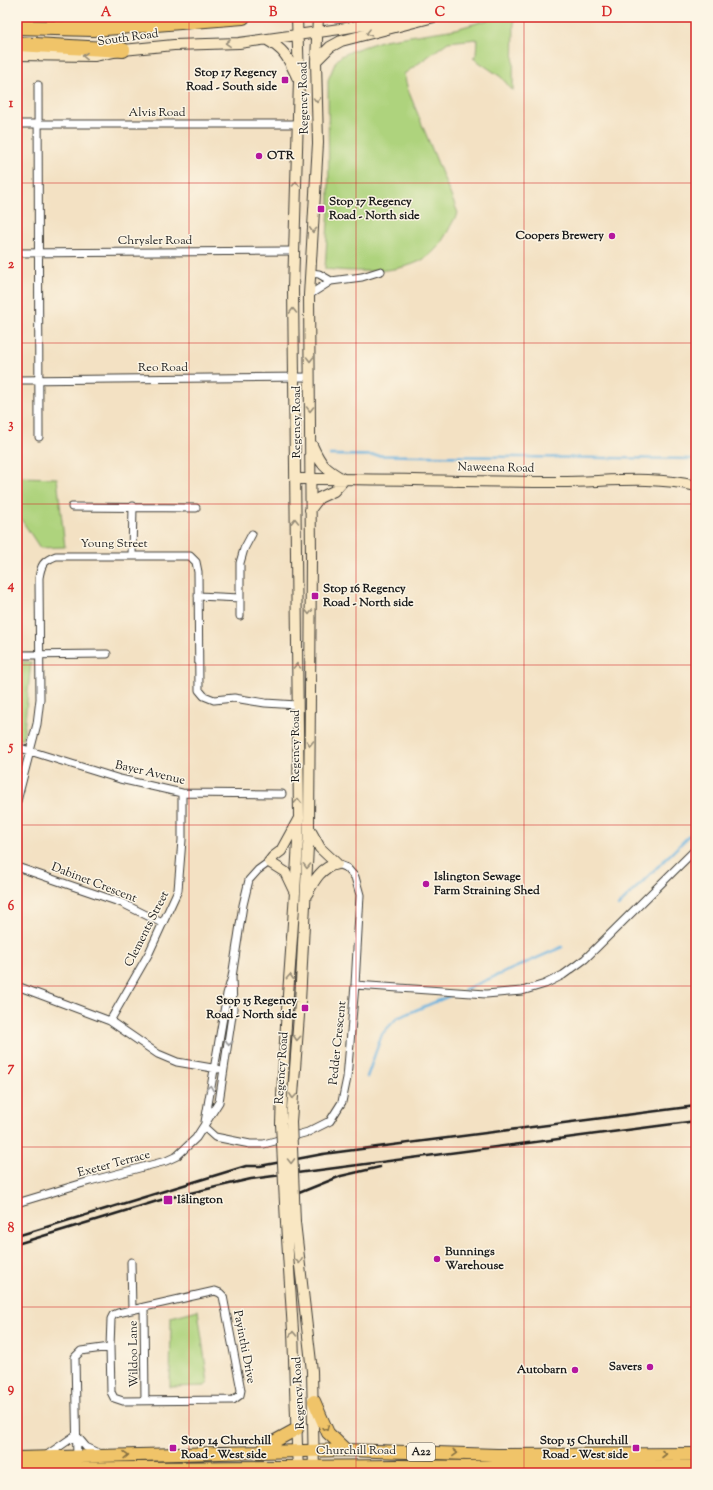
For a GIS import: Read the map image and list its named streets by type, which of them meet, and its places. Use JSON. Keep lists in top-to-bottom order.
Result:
{
  "streets": {
    "main road": [
      "South Road",
      "Regency Road",
      "Naweena Road",
      "Churchill Road",
      "A22"
    ],
    "street": [
      "Alvis Road",
      "Chrysler Road",
      "Reo Road",
      "Young Street",
      "Bayer Avenue",
      "Dabinet Crescent",
      "Clements Street",
      "Pedder Crescent",
      "Exeter Terrace",
      "Payinthi Drive",
      "Wildoo Lane"
    ]
  },
  "crossings": [
    ["South Road", "Regency Road"],
    ["Regency Road", "Alvis Road"],
    ["Regency Road", "Chrysler Road"],
    ["Regency Road", "Reo Road"],
    ["Regency Road", "Naweena Road"],
    ["Regency Road", "Young Street"],
    ["Regency Road", "Churchill Road"],
    ["Young Street", "Bayer Avenue"],
    ["Bayer Avenue", "Clements Street"],
    ["Dabinet Crescent", "Clements Street"],
    ["Pedder Crescent", "Exeter Terrace"],
    ["Payinthi Drive", "Wildoo Lane"]
  ],
  "one_way": ["South Road"],
  "places": {
    "transit": [
      "Stop 17 Regency Road - South side",
      "Stop 17 Regency Road - North side",
      "Stop 16 Regency Road - North side",
      "Stop 15 Regency Road - North side",
      "Islington",
      "Stop 14 Churchill Road - West side",
      "Stop 15 Churchill Road - West side"
    ],
    "other": [
      "OTR",
      "Coopers Brewery",
      "Islington Sewage Farm Straining Shed",
      "Bunnings Warehouse",
      "Savers",
      "Autobarn"
    ]
  },
  "grid": {
    "columns": [
      "A",
      "B",
      "C",
      "D"
    ],
    "rows": [
      "1",
      "2",
      "3",
      "4",
      "5",
      "6",
      "7",
      "8",
      "9"
    ]
  }
}
